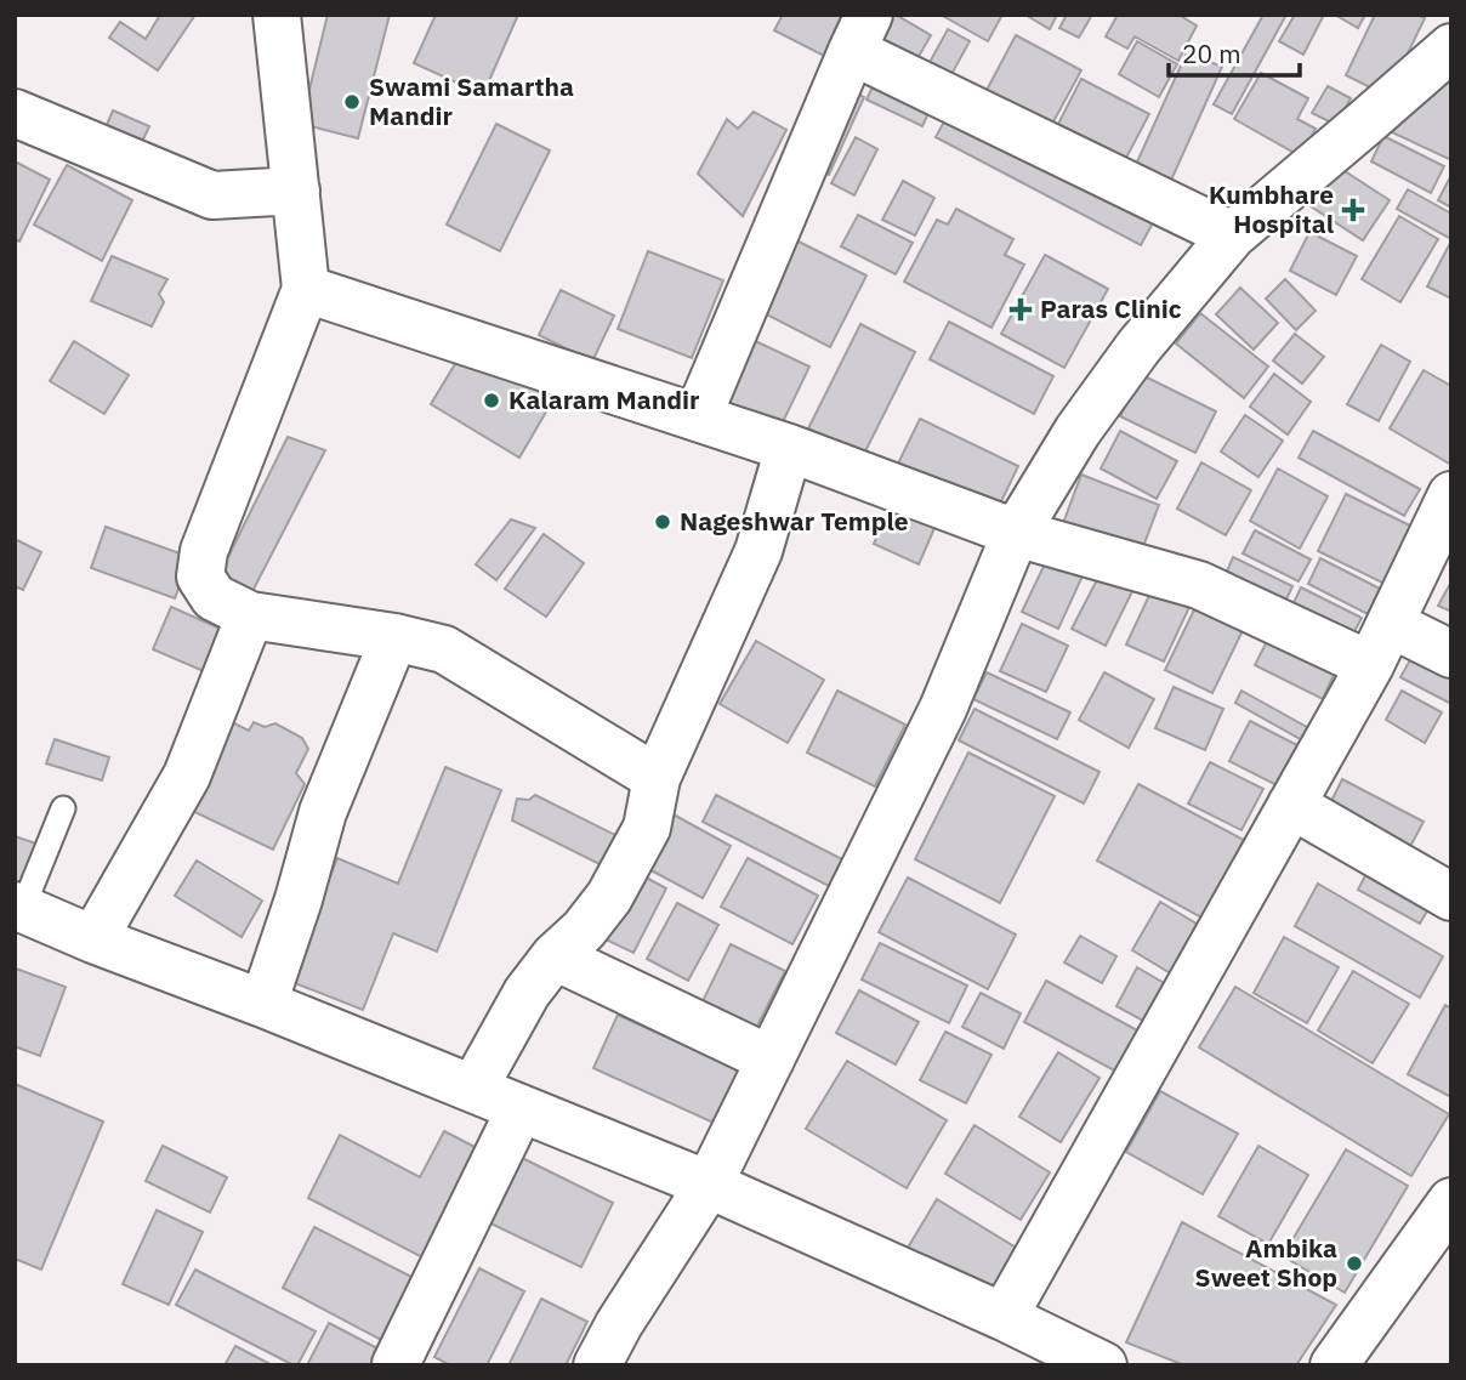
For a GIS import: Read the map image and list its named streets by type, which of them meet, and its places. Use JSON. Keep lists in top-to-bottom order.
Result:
{
  "places": {
    "other": [
      "Swami Samartha Mandir",
      "Kalaram Mandir",
      "Nageshwar Temple",
      "Ambika Sweet Shop"
    ],
    "health": ["Kumbhare Hospital", "Paras Clinic"]
  },
  "scale_bar": "20 m"
}
